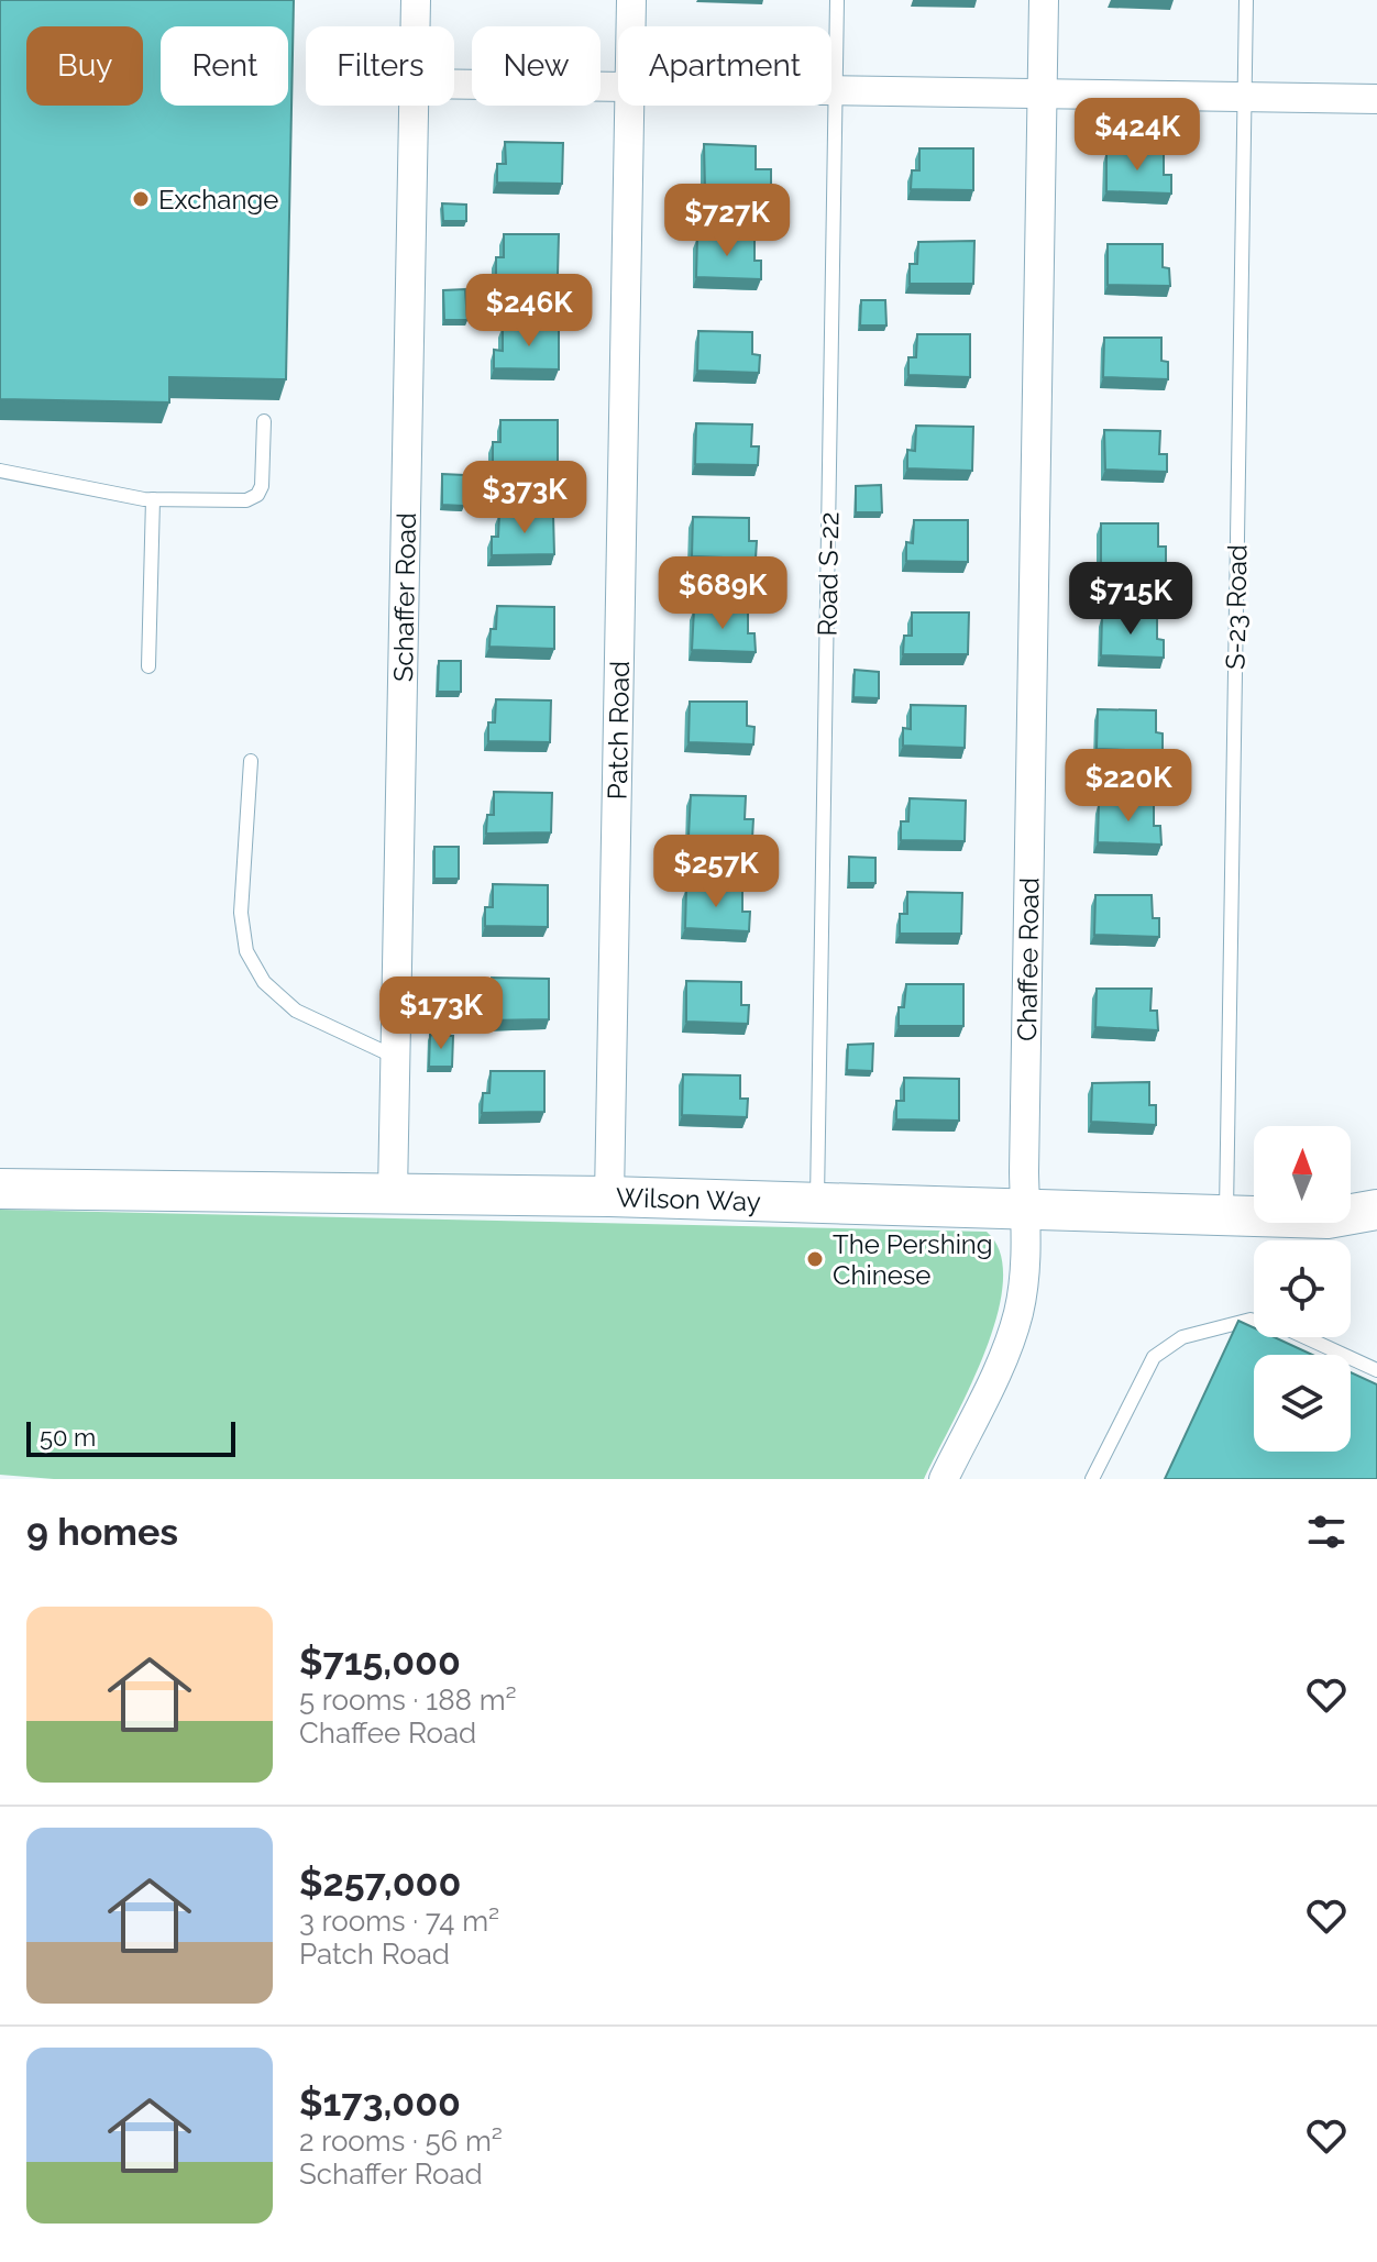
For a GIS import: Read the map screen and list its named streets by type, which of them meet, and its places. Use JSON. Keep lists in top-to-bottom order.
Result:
{
  "streets": {
    "street": [
      "Schaffer Road",
      "Patch Road",
      "Chaffee Road",
      "Wilson Way"
    ],
    "lane": ["Road S-22", "S-23 Road"]
  },
  "crossings": [
    ["Road S-22", "Wilson Way"],
    ["Schaffer Road", "Wilson Way"],
    ["S-23 Road", "Wilson Way"],
    ["Patch Road", "Wilson Way"],
    ["Chaffee Road", "Wilson Way"]
  ],
  "places": ["Exchange", "The Pershing Chinese"],
  "scale_bar": "50 m",
  "north": "top",
  "page": {
    "chip": [
      "Buy",
      "Rent",
      "Filters",
      "New",
      "Apartment"
    ],
    "price": [
      "$424K",
      "$727K",
      "$246K",
      "$373K",
      "$689K",
      "$715K",
      "$220K",
      "$257K",
      "$173K"
    ],
    "scale": "50 m",
    "heading": "9 homes",
    "list": [
      {
        "name": "$715,000",
        "note": "5 rooms · 188 m² · Chaffee Road"
      },
      {
        "name": "$257,000",
        "note": "3 rooms · 74 m² · Patch Road"
      },
      {
        "name": "$173,000",
        "note": "2 rooms · 56 m² · Schaffer Road"
      }
    ]
  }
}
